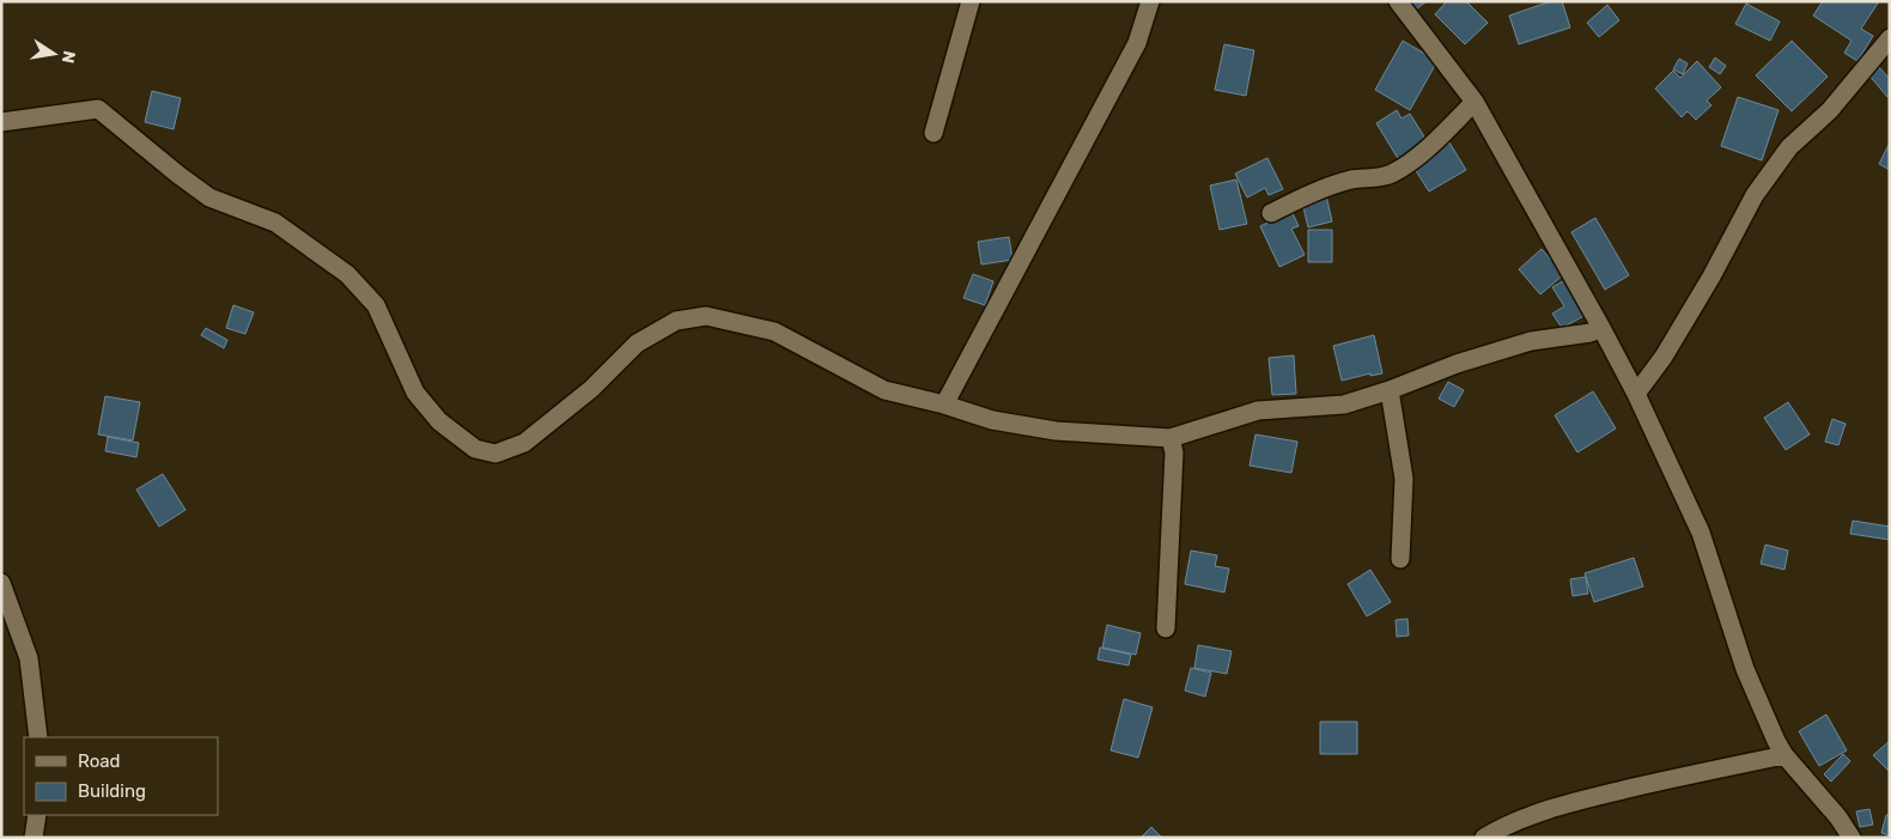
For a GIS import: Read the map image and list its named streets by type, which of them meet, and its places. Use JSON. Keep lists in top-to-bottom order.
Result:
{
  "legend": ["Road", "Building"],
  "north": "right"
}
